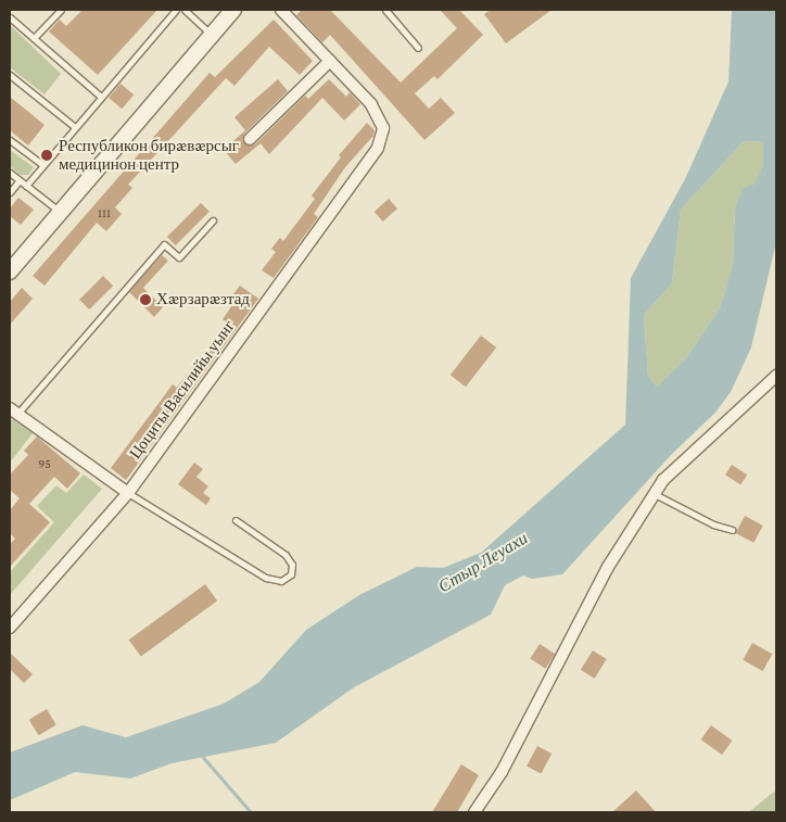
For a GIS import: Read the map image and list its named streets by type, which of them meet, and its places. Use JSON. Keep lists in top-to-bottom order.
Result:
{
  "streets": {
    "street": ["Цоциты Василийы уынг"]
  },
  "water": ["Стыр Леуахи"],
  "places": ["Республикон бирæвæрсыг медицинон центр", "Хæрзарæзтад"],
  "house_numbers": ["111", "95"]
}
